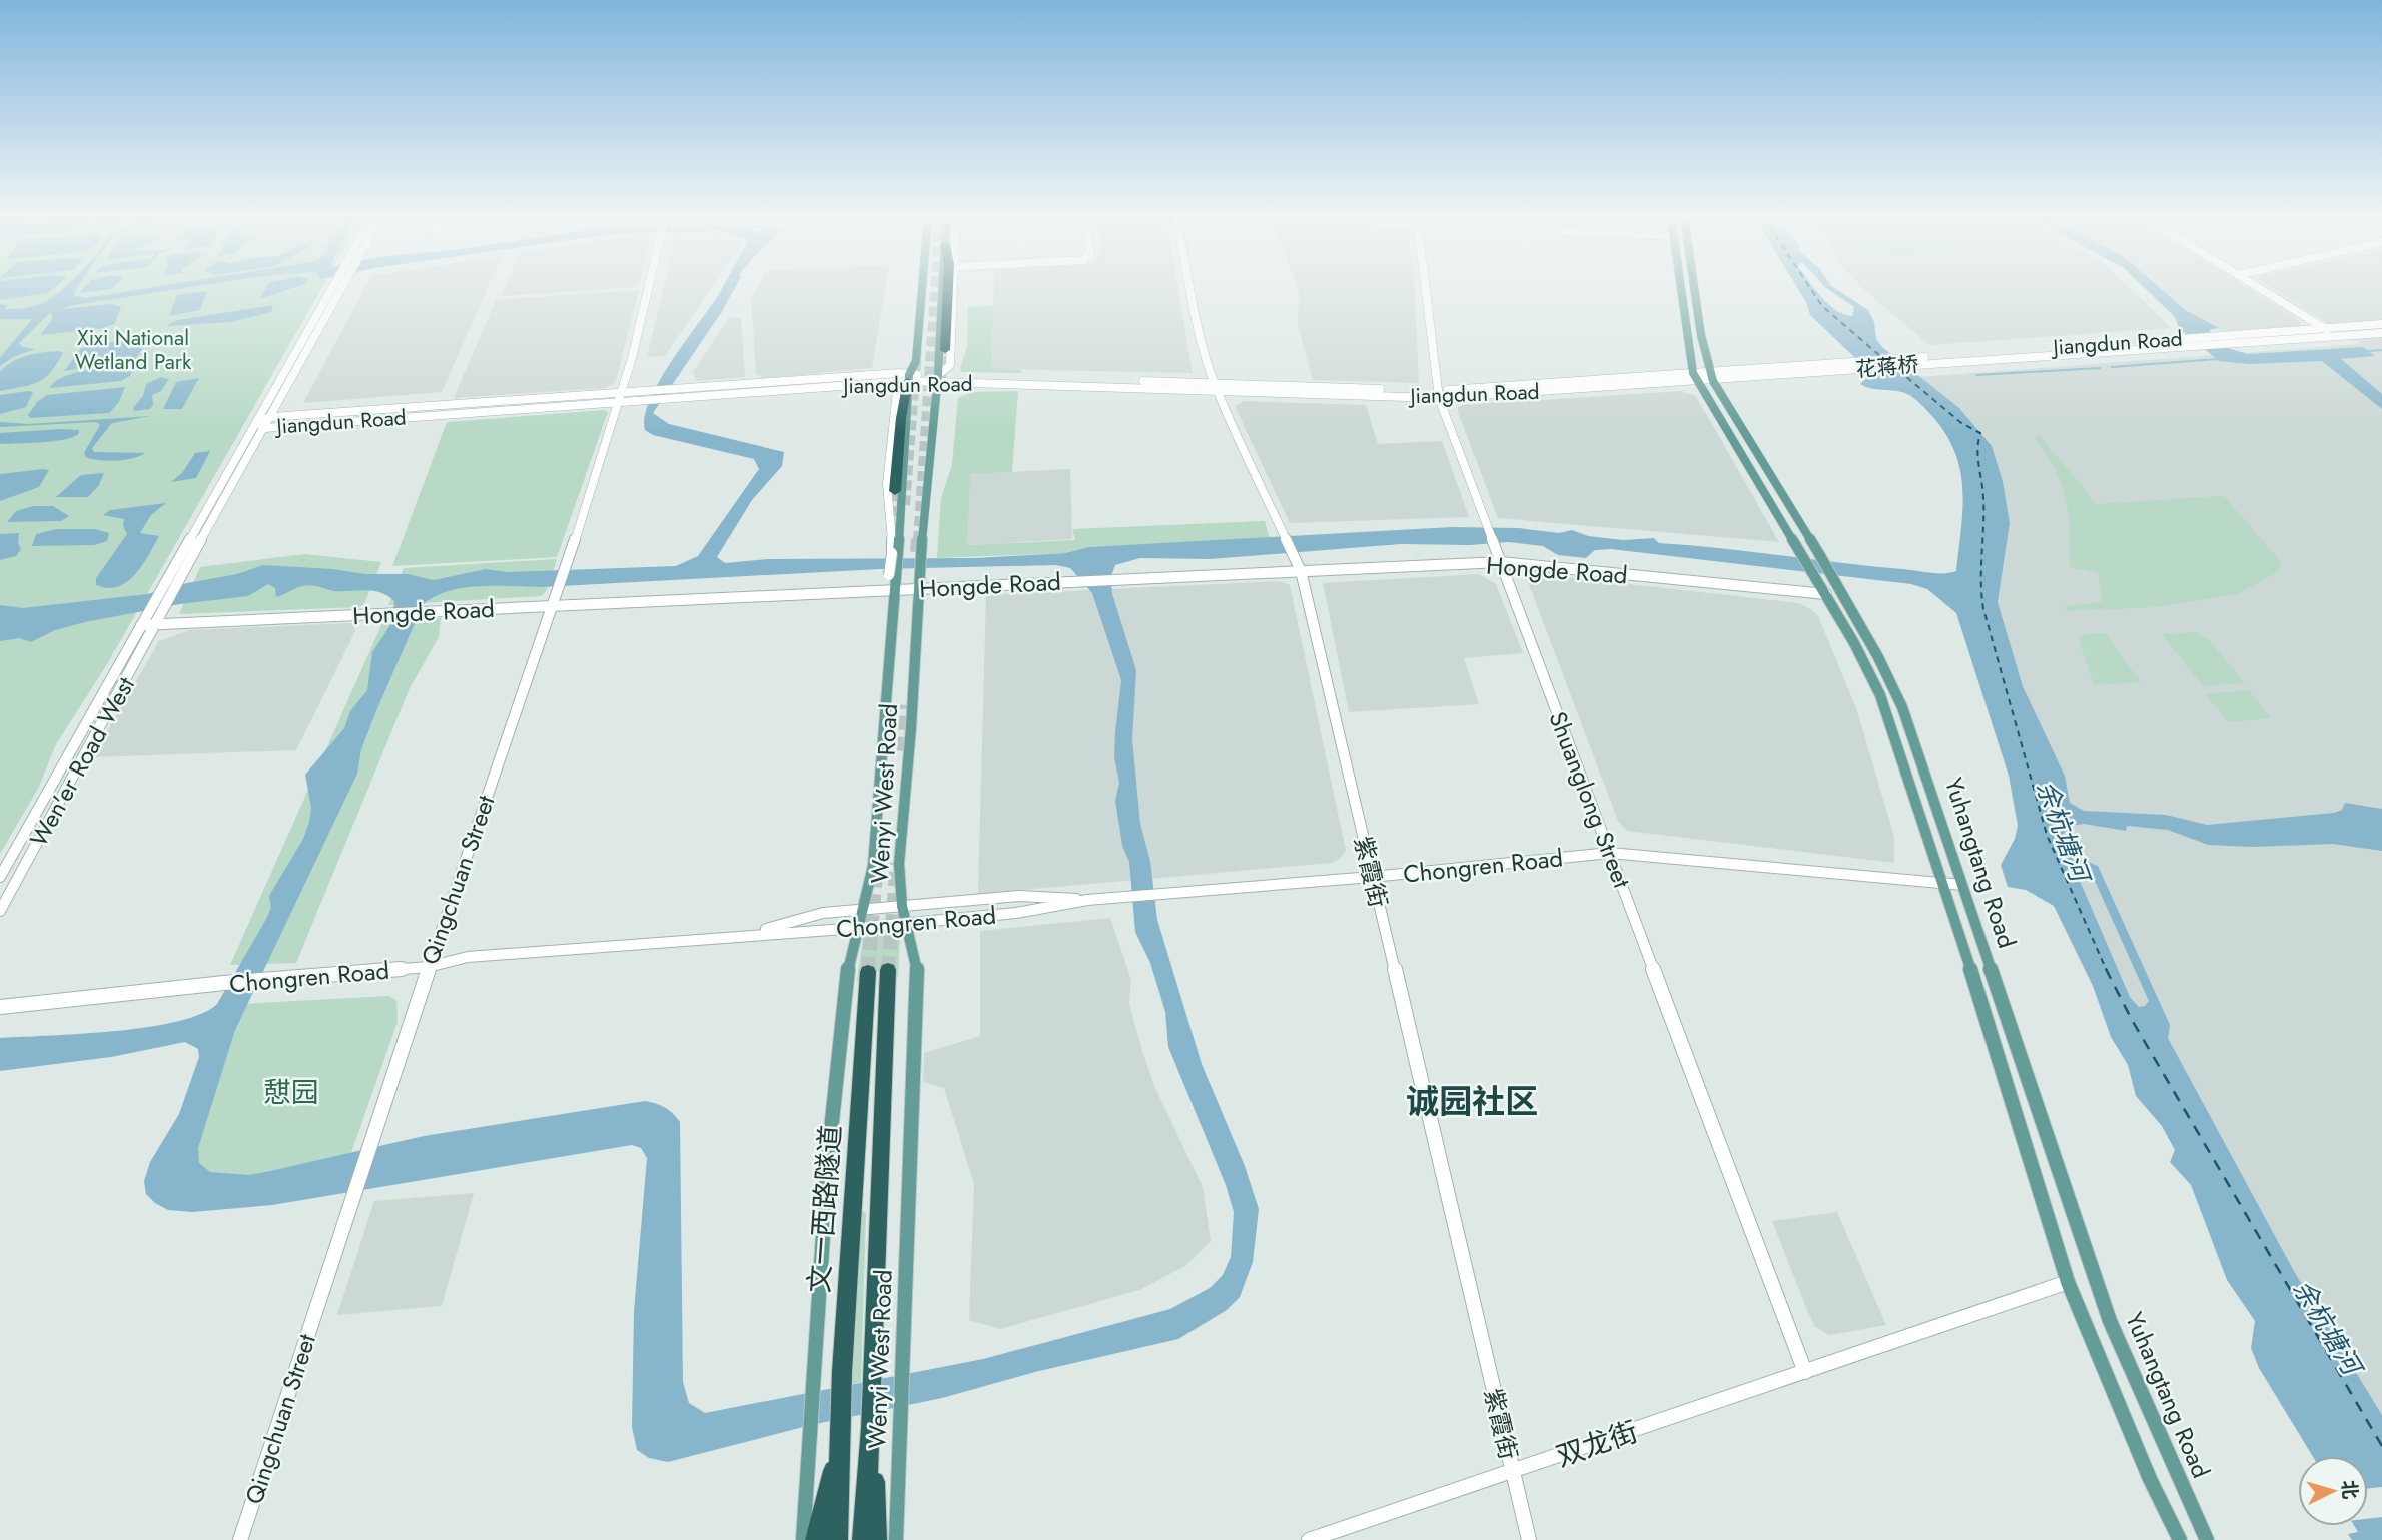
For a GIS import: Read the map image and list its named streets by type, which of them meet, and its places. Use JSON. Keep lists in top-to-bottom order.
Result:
{
  "streets": {
    "highway": ["文一西路隧道"],
    "main road": ["Wenyi West Road", "Yuhangtang Road"],
    "street": [
      "Jiangdun Road",
      "花蒋桥",
      "Hongde Road",
      "Wen'er Road West",
      "Shuanglong Street",
      "Chongren Road",
      "紫霞街",
      "Qingchuan Street",
      "双龙街"
    ]
  },
  "crossings": [
    ["Jiangdun Road", "花蒋桥"],
    ["Jiangdun Road", "Wen'er Road West"],
    ["Jiangdun Road", "Wenyi West Road"],
    ["Jiangdun Road", "Shuanglong Street"],
    ["Jiangdun Road", "Yuhangtang Road"],
    ["Jiangdun Road", "紫霞街"],
    ["Jiangdun Road", "Qingchuan Street"],
    ["Hongde Road", "Wen'er Road West"],
    ["Hongde Road", "Wenyi West Road"],
    ["Hongde Road", "Shuanglong Street"],
    ["Hongde Road", "Yuhangtang Road"],
    ["Hongde Road", "紫霞街"],
    ["Hongde Road", "Qingchuan Street"],
    ["Wenyi West Road", "Chongren Road"],
    ["Shuanglong Street", "Chongren Road"],
    ["Shuanglong Street", "双龙街"],
    ["Yuhangtang Road", "Chongren Road"],
    ["Yuhangtang Road", "双龙街"],
    ["Chongren Road", "紫霞街"],
    ["Chongren Road", "Qingchuan Street"],
    ["紫霞街", "双龙街"]
  ],
  "districts": ["诚园社区"],
  "water": ["余杭塘河"],
  "parks": ["Xixi National Wetland Park", "憇园"],
  "north": "right"
}
